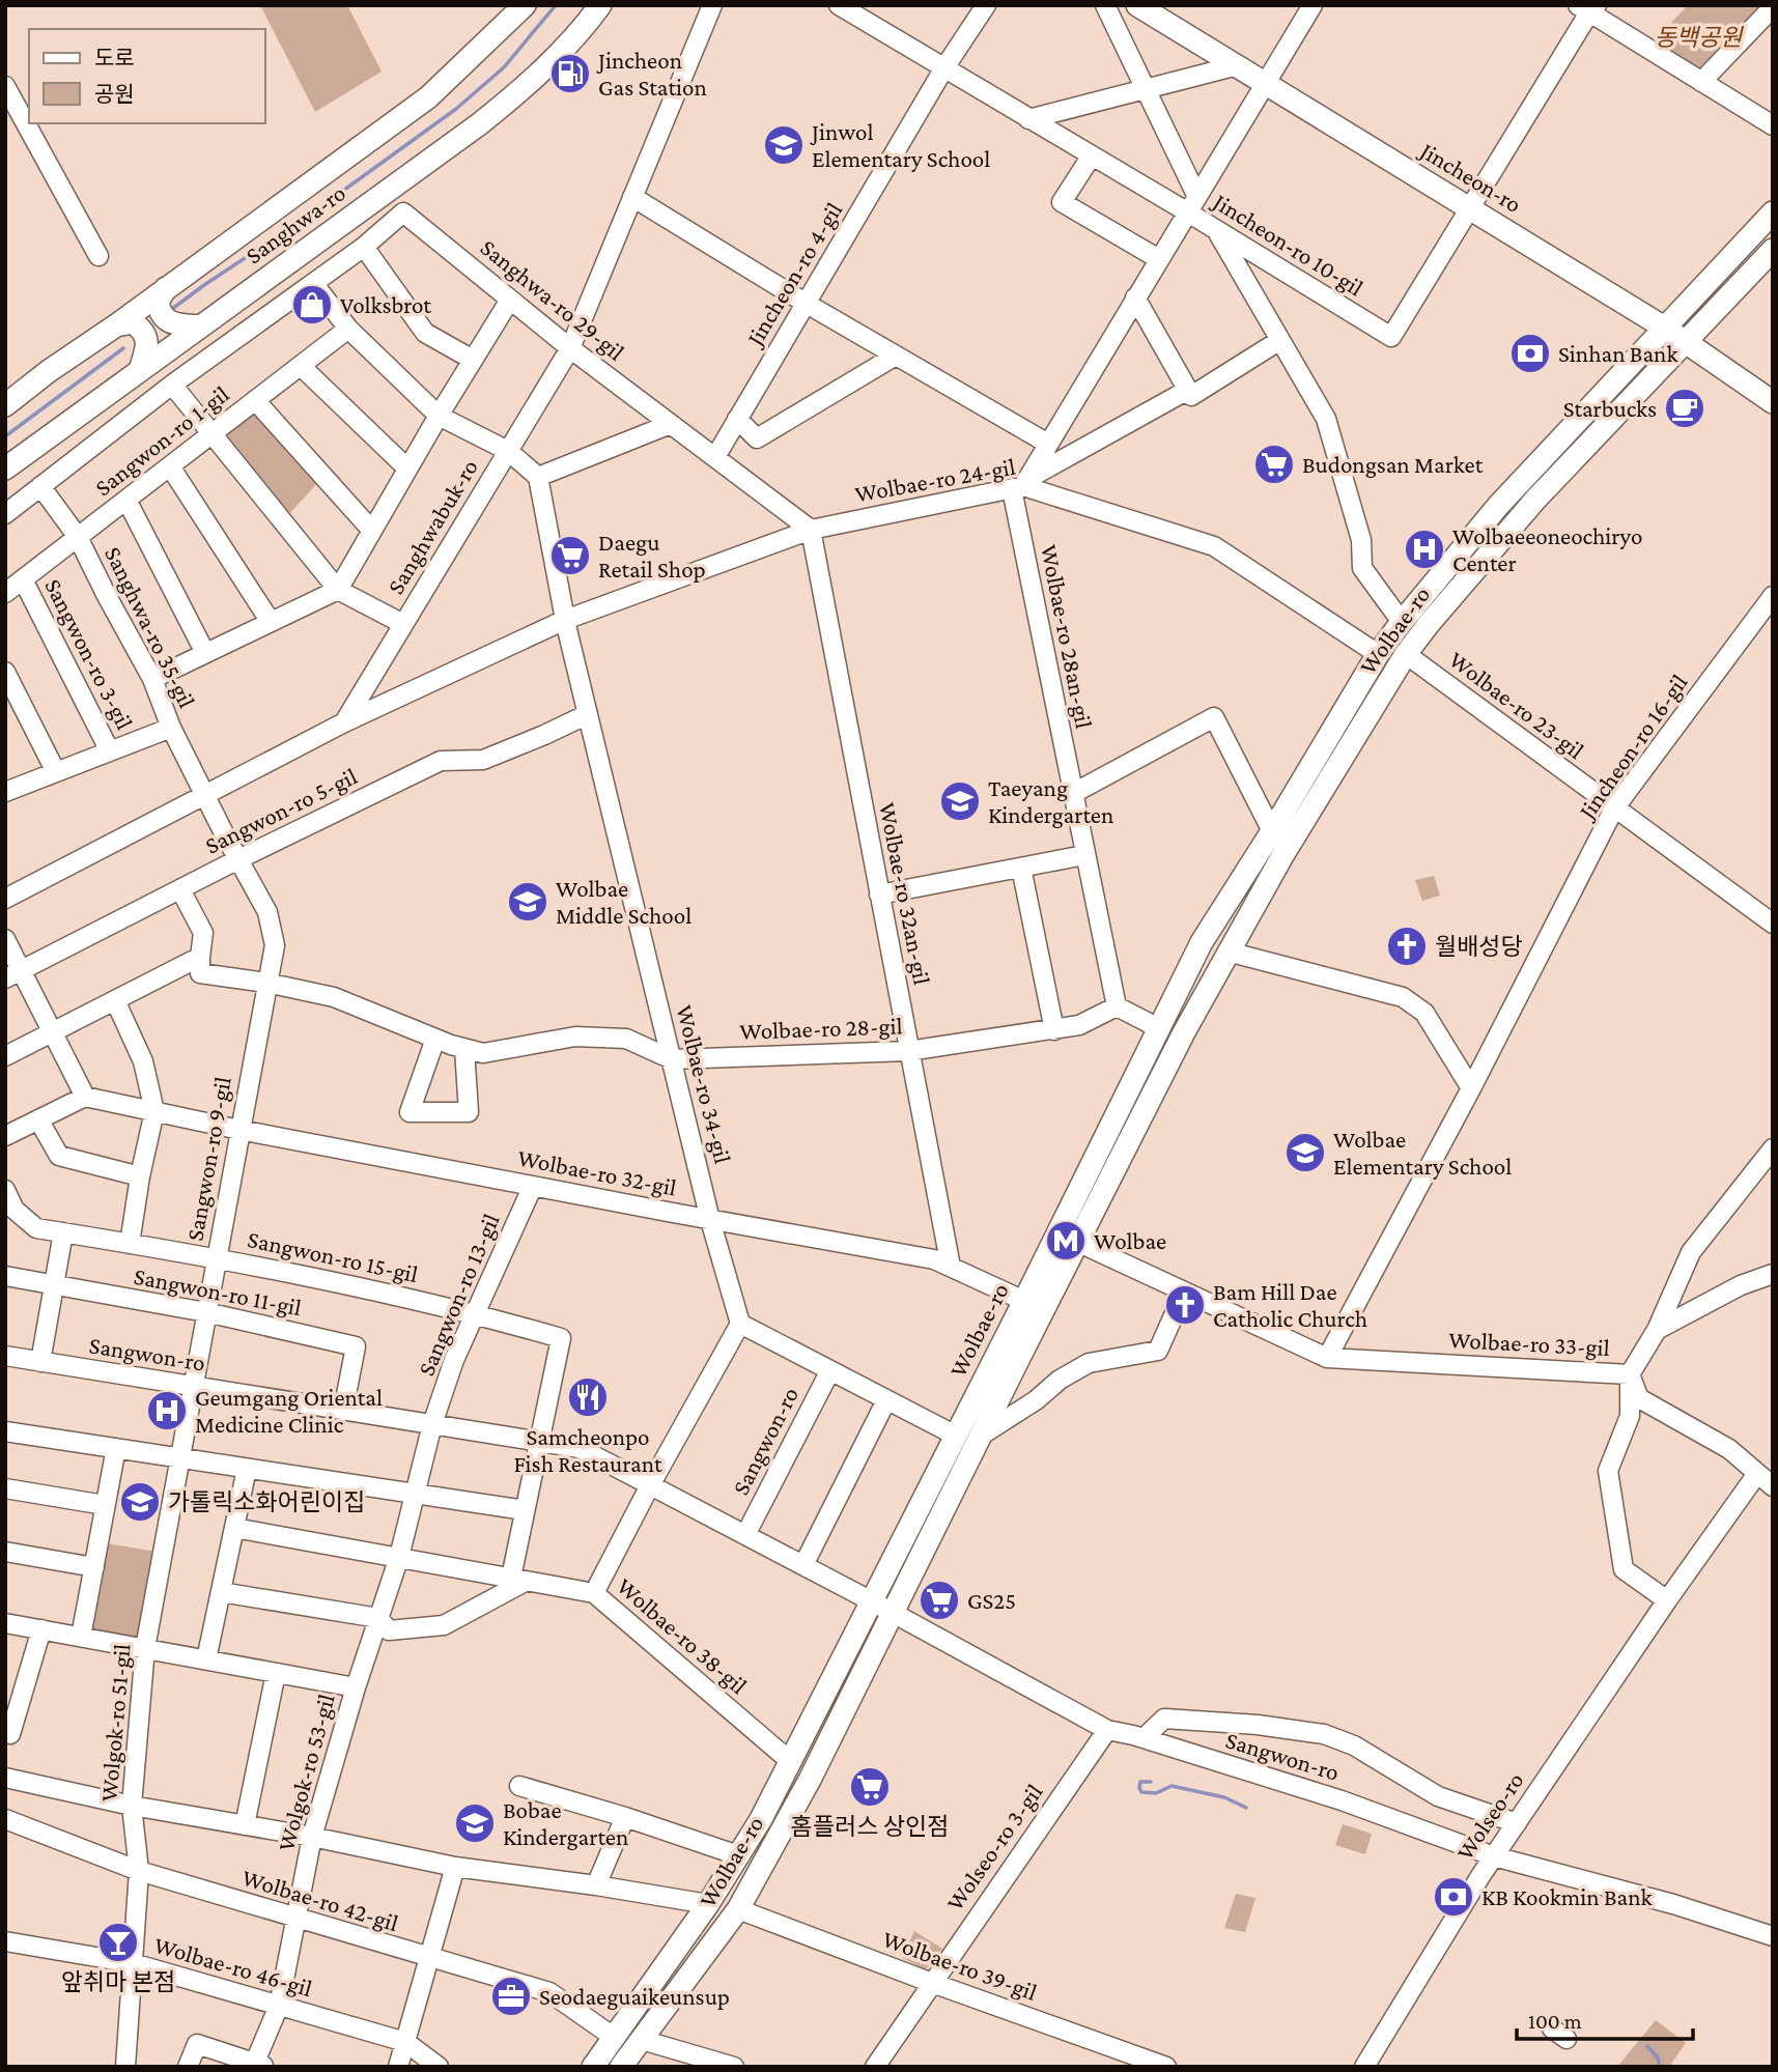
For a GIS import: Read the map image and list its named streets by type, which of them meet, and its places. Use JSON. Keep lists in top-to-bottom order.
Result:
{
  "streets": {
    "main road": ["Jincheon-ro", "Sanghwa-ro", "Wolbae-ro"],
    "street": [
      "Jincheon-ro 10-gil",
      "Jincheon-ro 4-gil",
      "Sanghwa-ro 29-gil",
      "Sangwon-ro 1-gil",
      "Wolbae-ro 24-gil",
      "Sanghwabuk-ro",
      "Sanghwa-ro 35-gil",
      "Wolbae-ro 28an-gil",
      "Sangwon-ro 3-gil",
      "Wolbae-ro 23-gil",
      "Jincheon-ro 16-gil",
      "Sangwon-ro 5-gil",
      "Wolbae-ro 32an-gil",
      "Wolbae-ro 28-gil",
      "Wolbae-ro 34-gil",
      "Sangwon-ro 9-gil",
      "Wolbae-ro 32-gil",
      "Sangwon-ro 15-gil",
      "Sangwon-ro 11-gil",
      "Sangwon-ro 13-gil",
      "Wolbae-ro 33-gil",
      "Sangwon-ro",
      "Wolbae-ro 38-gil",
      "Wolgok-ro 51-gil",
      "Wolgok-ro 53-gil",
      "Wolseo-ro",
      "Wolseo-ro 3-gil",
      "Wolbae-ro 42-gil",
      "Wolbae-ro 39-gil",
      "Wolbae-ro 46-gil"
    ]
  },
  "crossings": [
    ["Jincheon-ro", "Jincheon-ro 10-gil"],
    ["Jincheon-ro", "Wolbae-ro"],
    ["Jincheon-ro 10-gil", "Jincheon-ro 4-gil"],
    ["Jincheon-ro 4-gil", "Sanghwa-ro 29-gil"],
    ["Sanghwa-ro 29-gil", "Wolbae-ro 24-gil"],
    ["Sanghwa-ro 29-gil", "Sanghwabuk-ro"],
    ["Sanghwa-ro 29-gil", "Wolbae-ro 32an-gil"],
    ["Sangwon-ro 1-gil", "Sanghwa-ro 35-gil"],
    ["Sangwon-ro 1-gil", "Sangwon-ro 3-gil"],
    ["Wolbae-ro 24-gil", "Sanghwabuk-ro"],
    ["Wolbae-ro 24-gil", "Wolbae-ro"],
    ["Wolbae-ro 24-gil", "Wolbae-ro 28an-gil"],
    ["Wolbae-ro 24-gil", "Wolbae-ro 32an-gil"],
    ["Wolbae-ro 24-gil", "Wolbae-ro 34-gil"],
    ["Sanghwa-ro 35-gil", "Sangwon-ro 3-gil"],
    ["Sanghwa-ro 35-gil", "Sangwon-ro 9-gil"],
    ["Wolbae-ro", "Wolbae-ro 23-gil"],
    ["Wolbae-ro", "Wolbae-ro 32-gil"],
    ["Wolbae-ro", "Sangwon-ro"],
    ["Wolbae-ro", "Wolbae-ro 38-gil"],
    ["Wolbae-ro", "Wolbae-ro 42-gil"],
    ["Wolbae-ro", "Wolbae-ro 39-gil"],
    ["Wolbae-ro 28an-gil", "Wolbae-ro 28-gil"],
    ["Wolbae-ro 23-gil", "Jincheon-ro 16-gil"],
    ["Jincheon-ro 16-gil", "Wolbae-ro 33-gil"],
    ["Sangwon-ro 5-gil", "Wolbae-ro 34-gil"],
    ["Sangwon-ro 5-gil", "Sangwon-ro 9-gil"],
    ["Wolbae-ro 32an-gil", "Wolbae-ro 28-gil"],
    ["Wolbae-ro 32an-gil", "Wolbae-ro 32-gil"],
    ["Wolbae-ro 28-gil", "Wolbae-ro 34-gil"],
    ["Wolbae-ro 28-gil", "Sangwon-ro 9-gil"],
    ["Wolbae-ro 34-gil", "Wolbae-ro 32-gil"],
    ["Sangwon-ro 9-gil", "Wolbae-ro 32-gil"],
    ["Sangwon-ro 9-gil", "Sangwon-ro 15-gil"],
    ["Sangwon-ro 9-gil", "Sangwon-ro 11-gil"],
    ["Sangwon-ro 9-gil", "Sangwon-ro"],
    ["Sangwon-ro 9-gil", "Wolgok-ro 51-gil"],
    ["Wolbae-ro 32-gil", "Sangwon-ro 13-gil"],
    ["Sangwon-ro 15-gil", "Sangwon-ro 13-gil"],
    ["Sangwon-ro 15-gil", "Sangwon-ro"],
    ["Sangwon-ro 11-gil", "Sangwon-ro"],
    ["Sangwon-ro 13-gil", "Sangwon-ro"],
    ["Sangwon-ro 13-gil", "Wolgok-ro 53-gil"],
    ["Wolbae-ro 33-gil", "Wolseo-ro"],
    ["Sangwon-ro", "Wolgok-ro 51-gil"],
    ["Sangwon-ro", "Wolgok-ro 53-gil"],
    ["Sangwon-ro", "Wolseo-ro"],
    ["Sangwon-ro", "Wolseo-ro 3-gil"],
    ["Wolbae-ro 38-gil", "Wolgok-ro 53-gil"],
    ["Wolgok-ro 51-gil", "Wolbae-ro 42-gil"],
    ["Wolgok-ro 51-gil", "Wolbae-ro 46-gil"],
    ["Wolgok-ro 53-gil", "Wolbae-ro 42-gil"],
    ["Wolgok-ro 53-gil", "Wolbae-ro 46-gil"],
    ["Wolseo-ro 3-gil", "Wolbae-ro 39-gil"]
  ],
  "parks": ["동백공원"],
  "places": {
    "fuel station": ["Jincheon Gas Station"],
    "school or university": [
      "Jinwol Elementary School",
      "Taeyang Kindergarten",
      "Wolbae Middle School",
      "Wolbae Elementary School",
      "가톨릭소화어린이집",
      "Bobae Kindergarten"
    ],
    "shop": ["Volksbrot"],
    "bank": ["Sinhan Bank", "KB Kookmin Bank"],
    "cafe": ["Starbucks"],
    "supermarket": [
      "Budongsan Market",
      "Daegu Retail Shop",
      "GS25",
      "홈플러스 상인점"
    ],
    "hospital": ["Wolbaeeoneochiryo Center", "Geumgang Oriental Medicine Clinic"],
    "church": ["월배성당", "Bam Hill Dae Catholic Church"],
    "metro station": ["Wolbae"],
    "restaurant": ["Samcheonpo Fish Restaurant"],
    "bar": ["앞취마 본점"],
    "office": ["Seodaeguaikeunsup"]
  },
  "legend": ["도로", "공원"],
  "scale_bar": "100 m"
}
